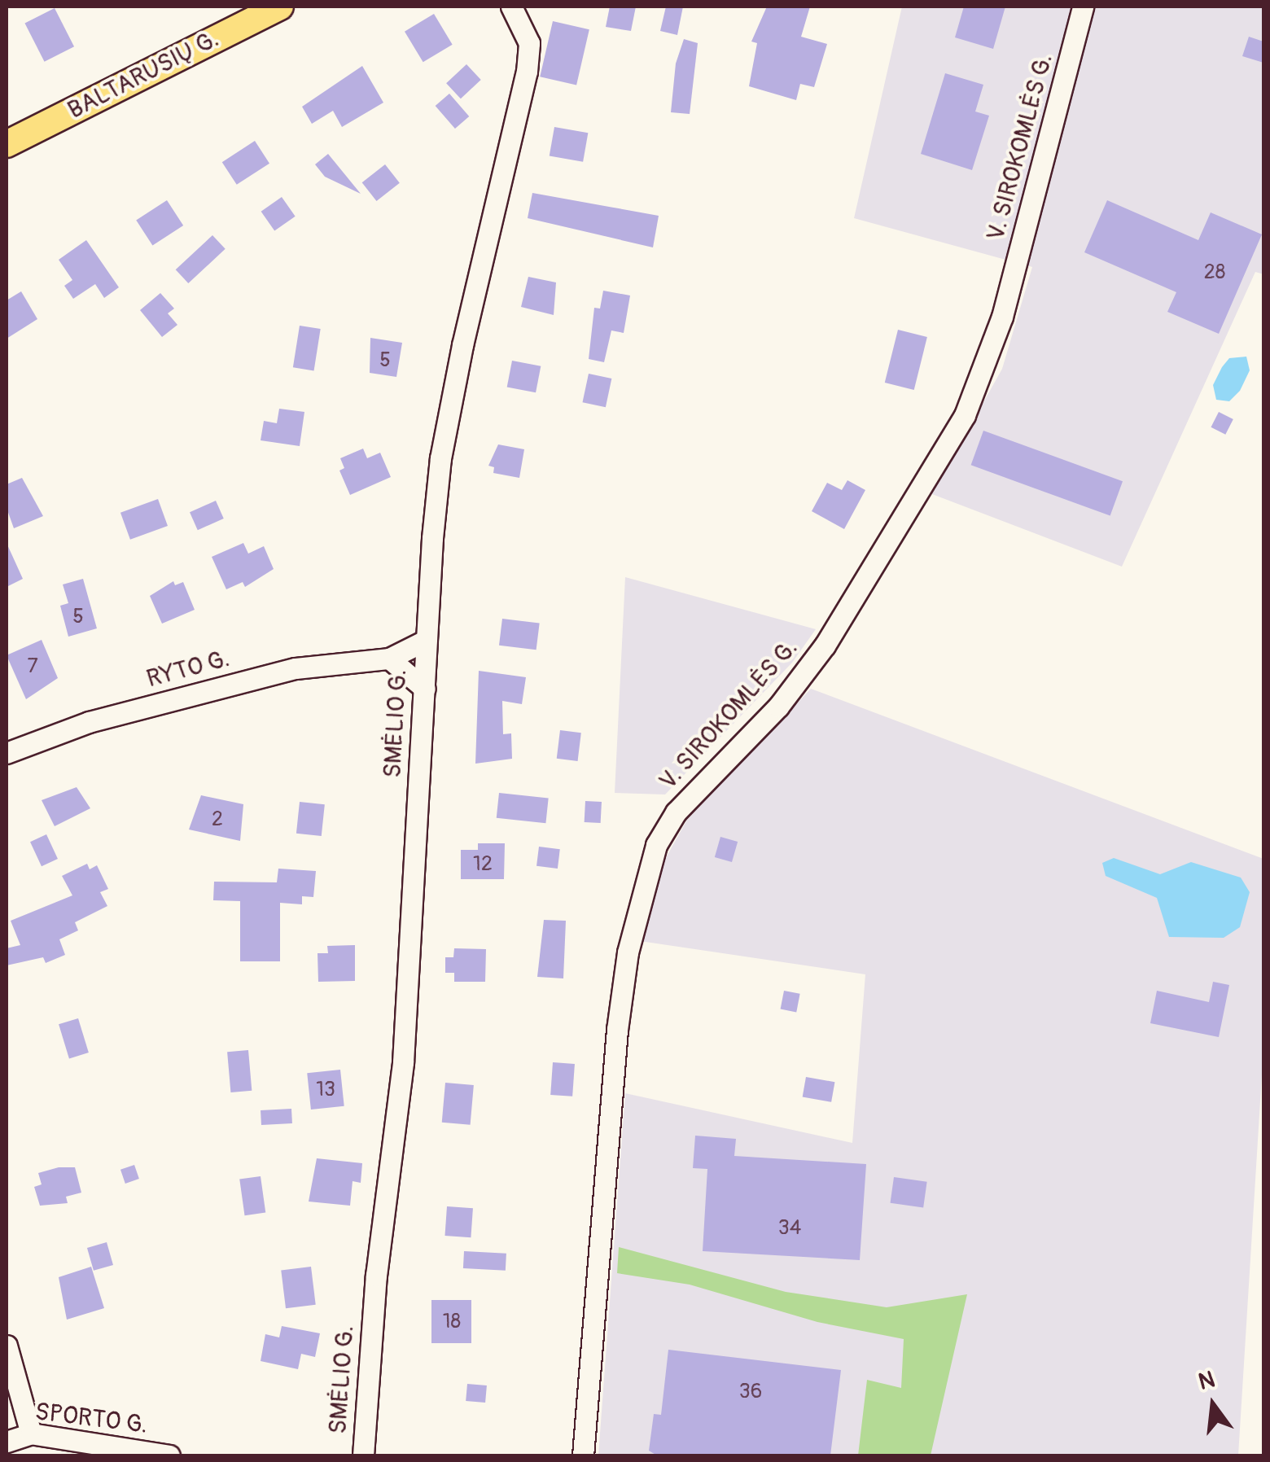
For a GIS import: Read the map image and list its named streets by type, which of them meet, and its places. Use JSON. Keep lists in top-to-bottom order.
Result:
{
  "streets": {
    "main road": ["BALTARUSIŲ G."],
    "street": [
      "V. SIROKOMLĖS G.",
      "RYTO G.",
      "SMĖLIO G.",
      "SPORTO G."
    ]
  },
  "crossings": [
    ["RYTO G.", "SMĖLIO G."]
  ],
  "house_numbers": [
    "28",
    "5",
    "5",
    "7",
    "2",
    "12",
    "13",
    "34",
    "18",
    "36"
  ],
  "north": "top"
}
